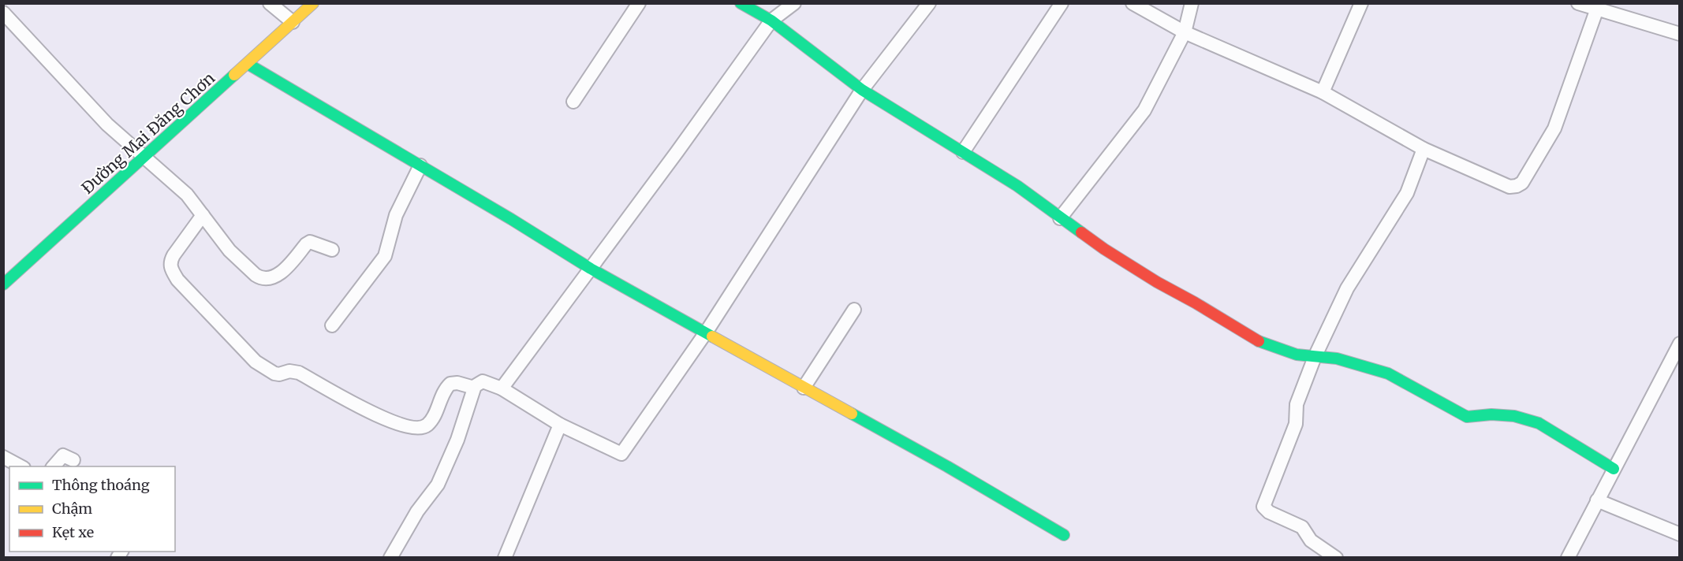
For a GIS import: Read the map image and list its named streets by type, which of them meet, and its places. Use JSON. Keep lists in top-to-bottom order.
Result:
{
  "streets": {
    "street": ["Đường Mai Đăng Chơn"]
  },
  "legend": ["Thông thoáng", "Chậm", "Kẹt xe"]
}
